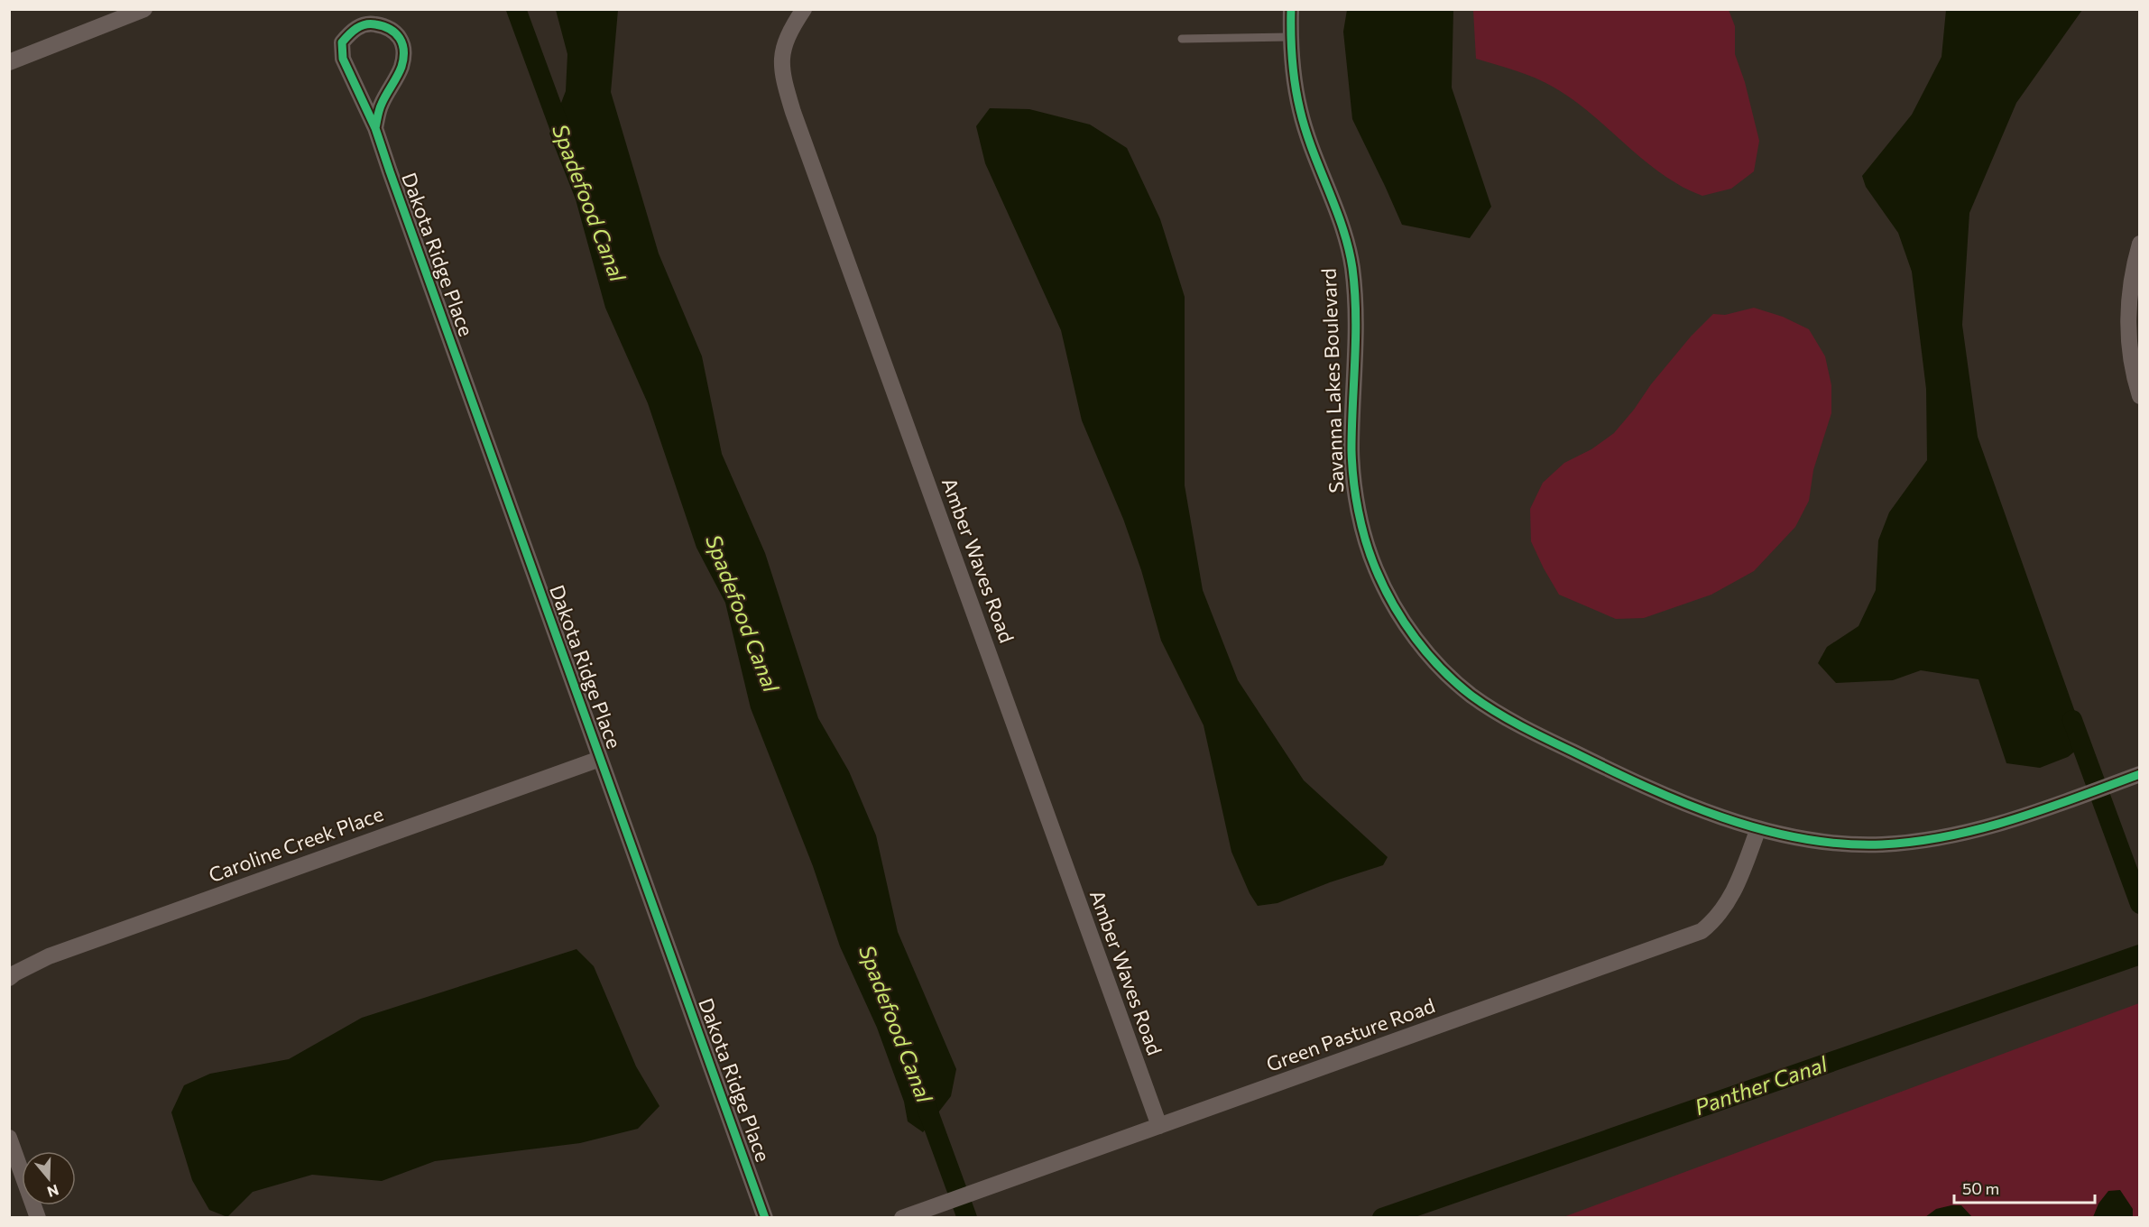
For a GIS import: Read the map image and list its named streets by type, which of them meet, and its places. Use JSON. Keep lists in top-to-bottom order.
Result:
{
  "streets": {
    "street": [
      "Dakota Ridge Place",
      "Savanna Lakes Boulevard",
      "Amber Waves Road",
      "Caroline Creek Place",
      "Green Pasture Road"
    ]
  },
  "crossings": [
    ["Dakota Ridge Place", "Caroline Creek Place"],
    ["Savanna Lakes Boulevard", "Green Pasture Road"],
    ["Amber Waves Road", "Green Pasture Road"]
  ],
  "water": ["Spadefood Canal", "Panther Canal"],
  "scale_bar": "50 m",
  "north": "bottom"
}
